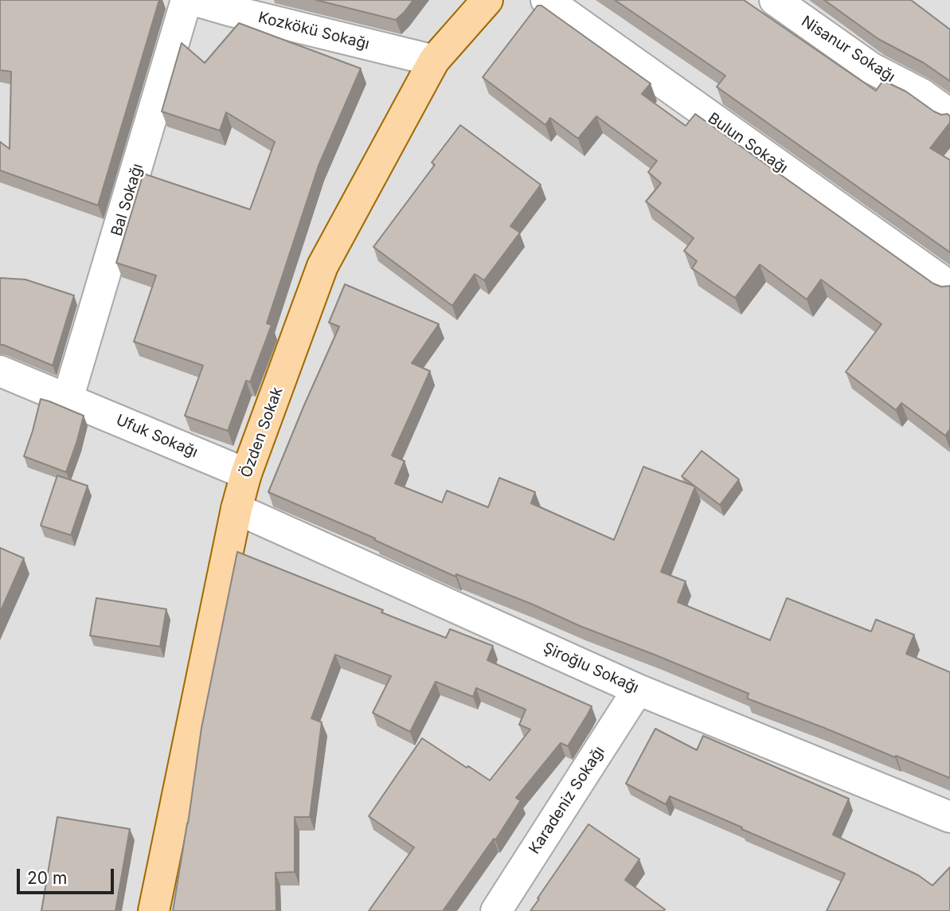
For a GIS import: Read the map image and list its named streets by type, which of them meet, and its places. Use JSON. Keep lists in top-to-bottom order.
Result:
{
  "streets": {
    "main road": ["Özden Sokak"],
    "street": [
      "Kozkökü Sokağı",
      "Nisanur Sokağı",
      "Bulun Sokağı",
      "Bal Sokağı",
      "Ufuk Sokağı",
      "Şiroğlu Sokağı",
      "Karadeniz Sokağı"
    ]
  },
  "crossings": [
    ["Kozkökü Sokağı", "Özden Sokak"],
    ["Bal Sokağı", "Ufuk Sokağı"],
    ["Özden Sokak", "Ufuk Sokağı"],
    ["Özden Sokak", "Şiroğlu Sokağı"],
    ["Şiroğlu Sokağı", "Karadeniz Sokağı"]
  ],
  "scale_bar": "20 m"
}
